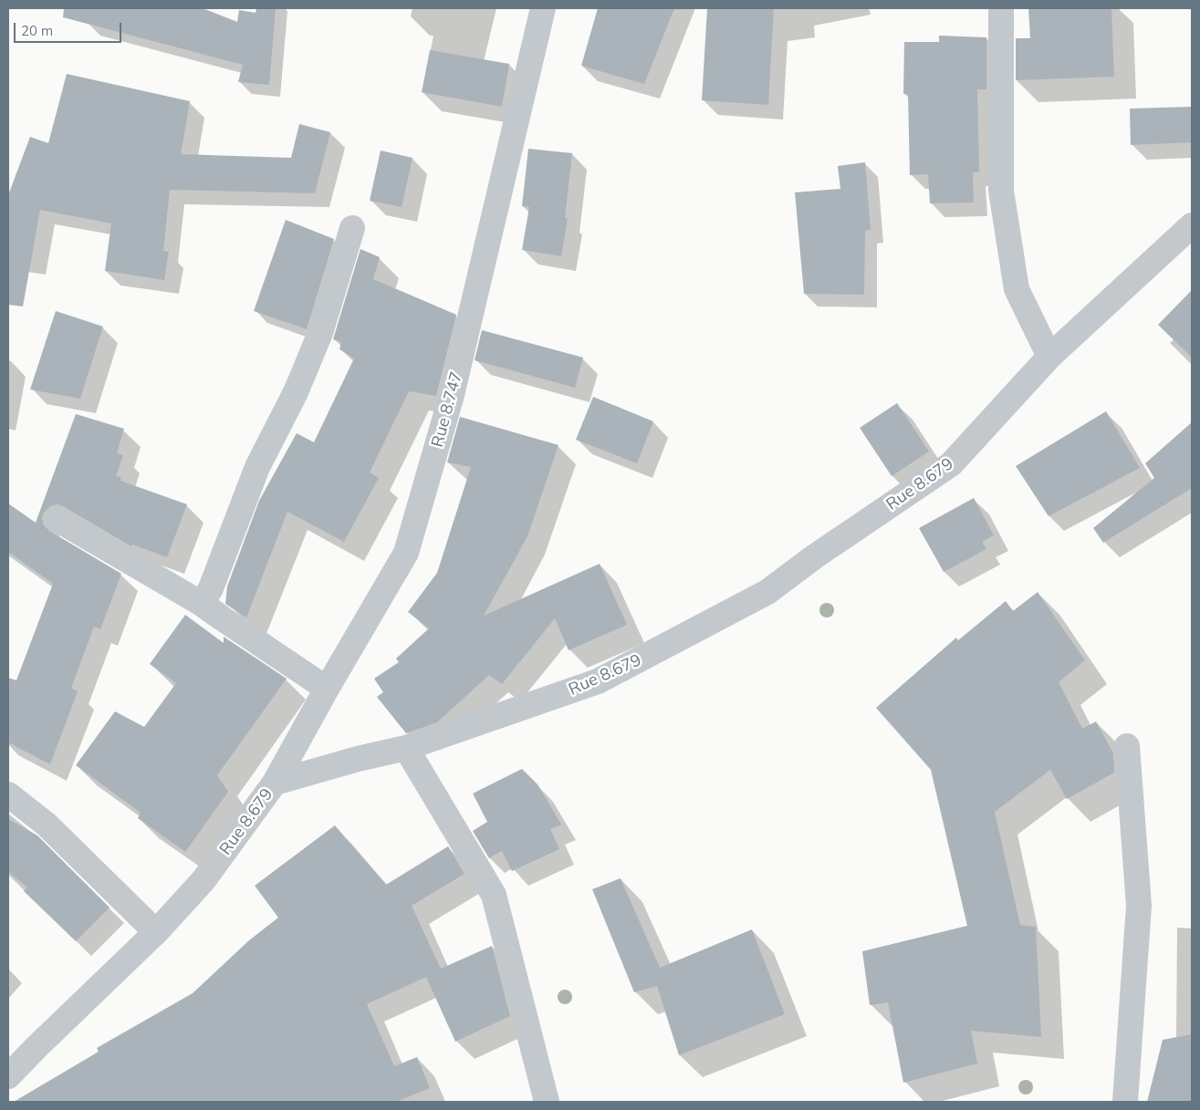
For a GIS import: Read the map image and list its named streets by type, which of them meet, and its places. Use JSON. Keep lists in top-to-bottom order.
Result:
{
  "streets": {
    "street": ["Rue 8.747", "Rue 8.679"]
  },
  "crossings": [
    ["Rue 8.747", "Rue 8.679"]
  ],
  "scale_bar": "20 m"
}
